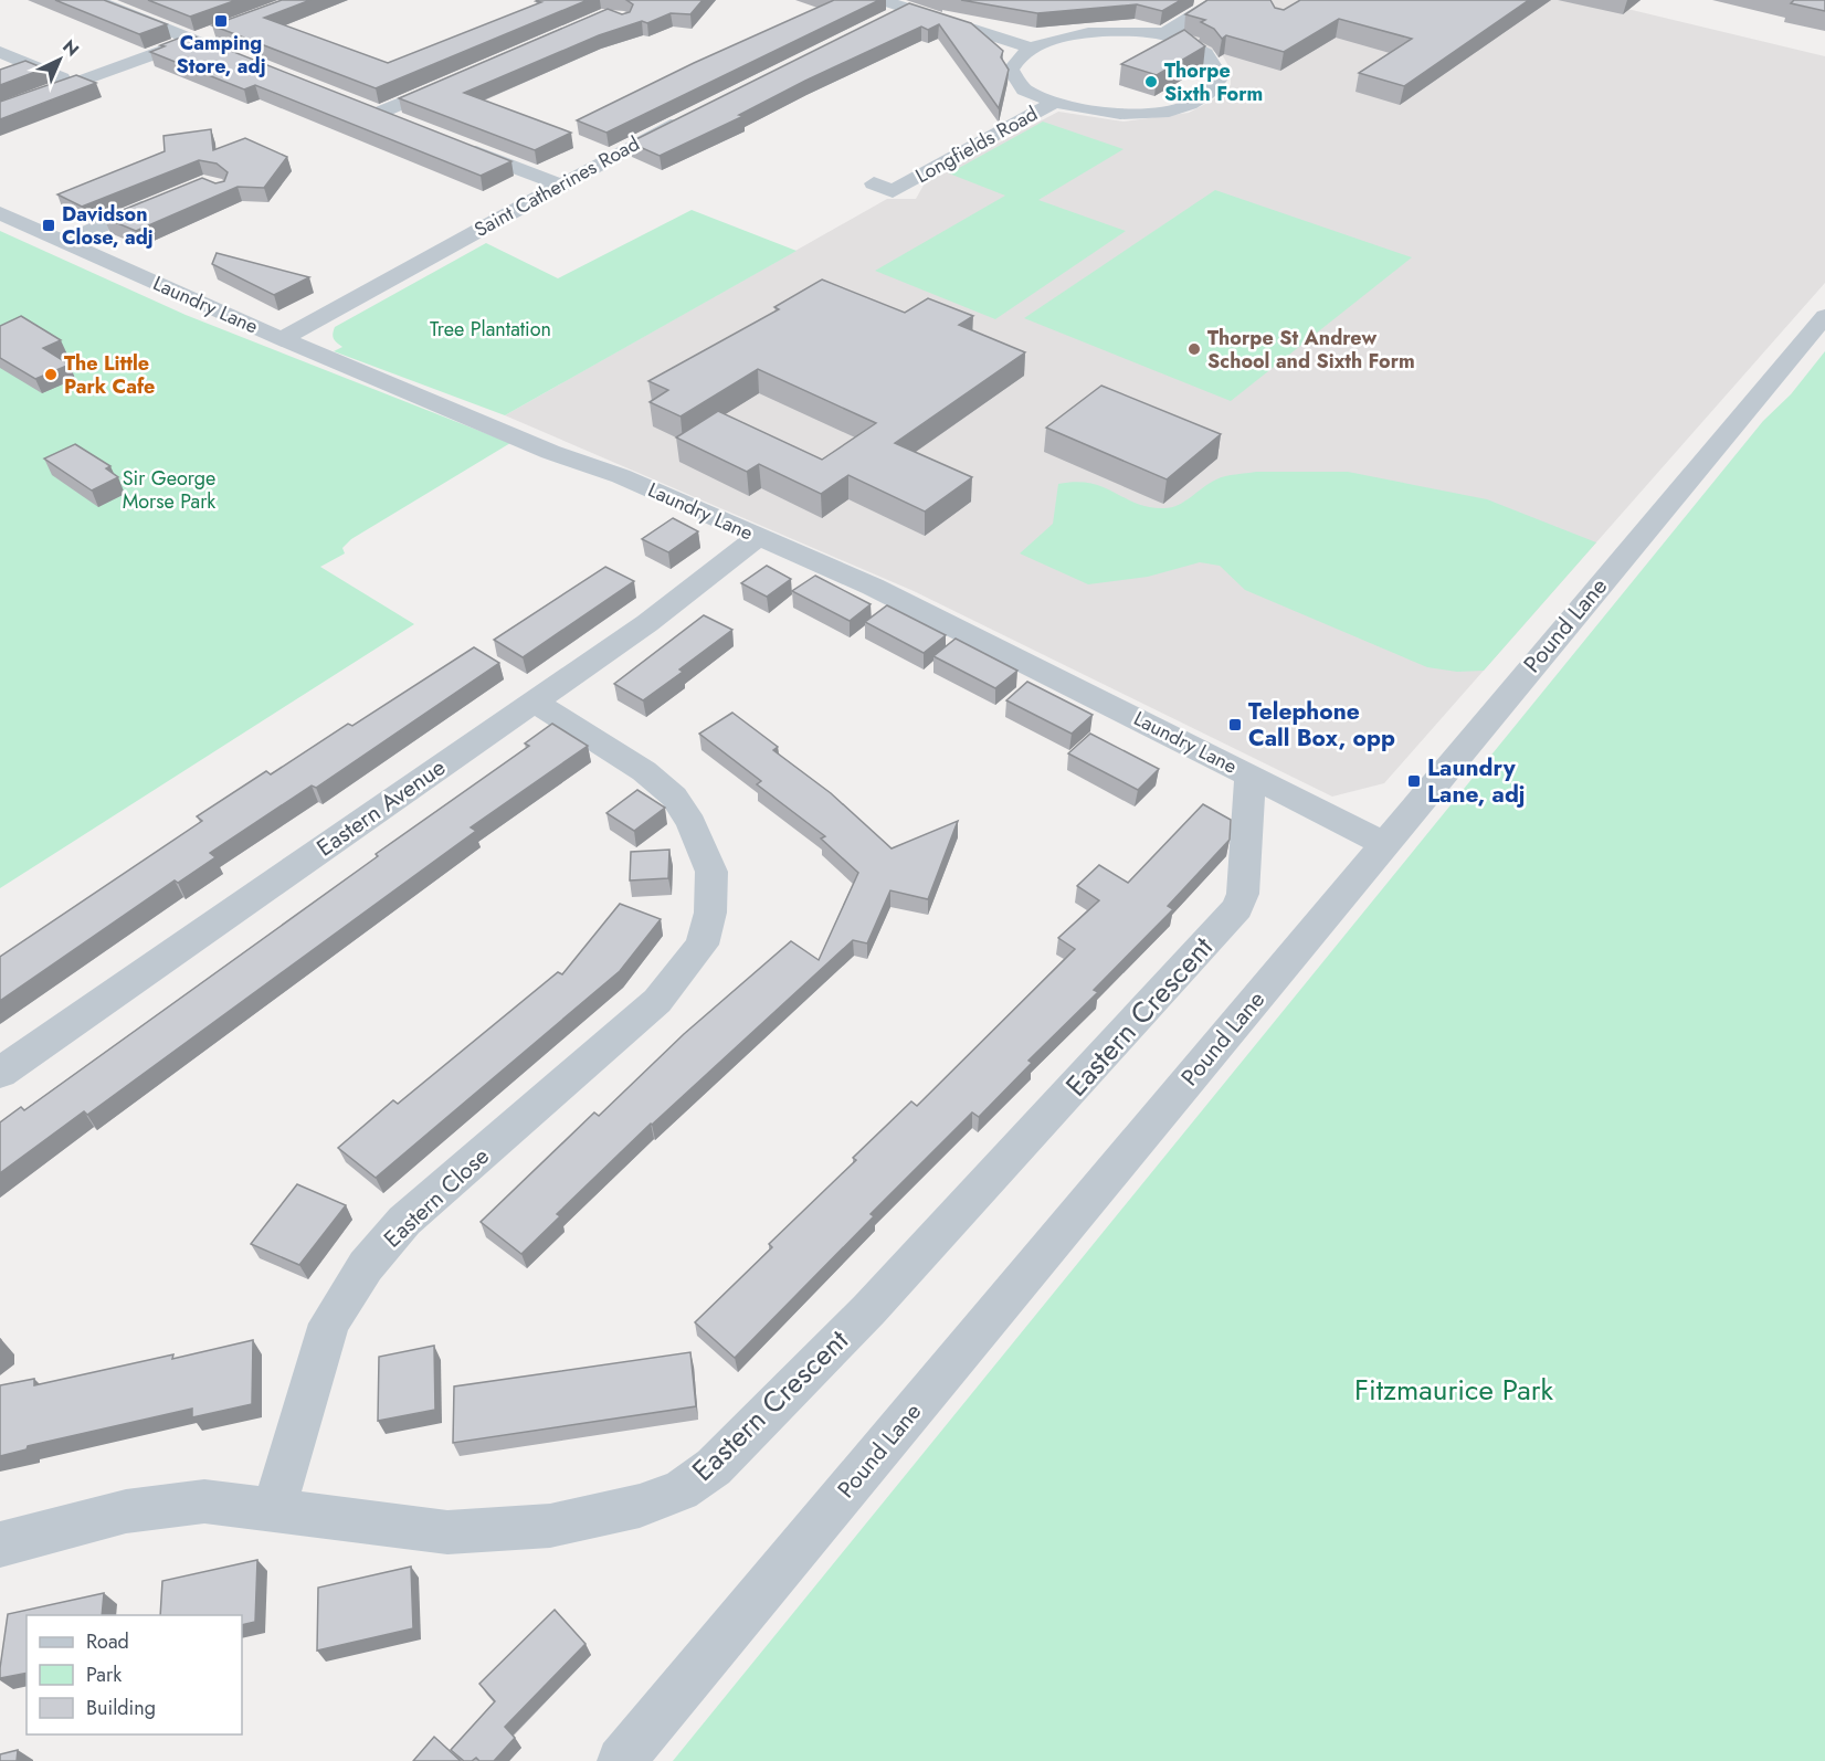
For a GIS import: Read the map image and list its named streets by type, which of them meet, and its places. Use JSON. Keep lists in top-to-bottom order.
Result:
{
  "streets": {
    "street": [
      "Longfields Road",
      "Saint Catherines Road",
      "Laundry Lane",
      "Pound Lane",
      "Eastern Avenue",
      "Eastern Crescent",
      "Eastern Close"
    ]
  },
  "crossings": [
    ["Saint Catherines Road", "Laundry Lane"],
    ["Laundry Lane", "Pound Lane"],
    ["Laundry Lane", "Eastern Avenue"],
    ["Laundry Lane", "Eastern Crescent"],
    ["Eastern Avenue", "Eastern Close"],
    ["Eastern Crescent", "Eastern Close"]
  ],
  "parks": ["Tree Plantation", "Sir George Morse Park", "Fitzmaurice Park"],
  "places": {
    "transit": [
      "Camping Store, adj",
      "Davidson Close, adj",
      "Telephone Call Box, opp",
      "Laundry Lane, adj"
    ],
    "other": ["Thorpe Sixth Form", "Thorpe St Andrew School and Sixth Form", "The Little Park Cafe"]
  },
  "legend": ["Road", "Park", "Building"],
  "north": "top right"
}
